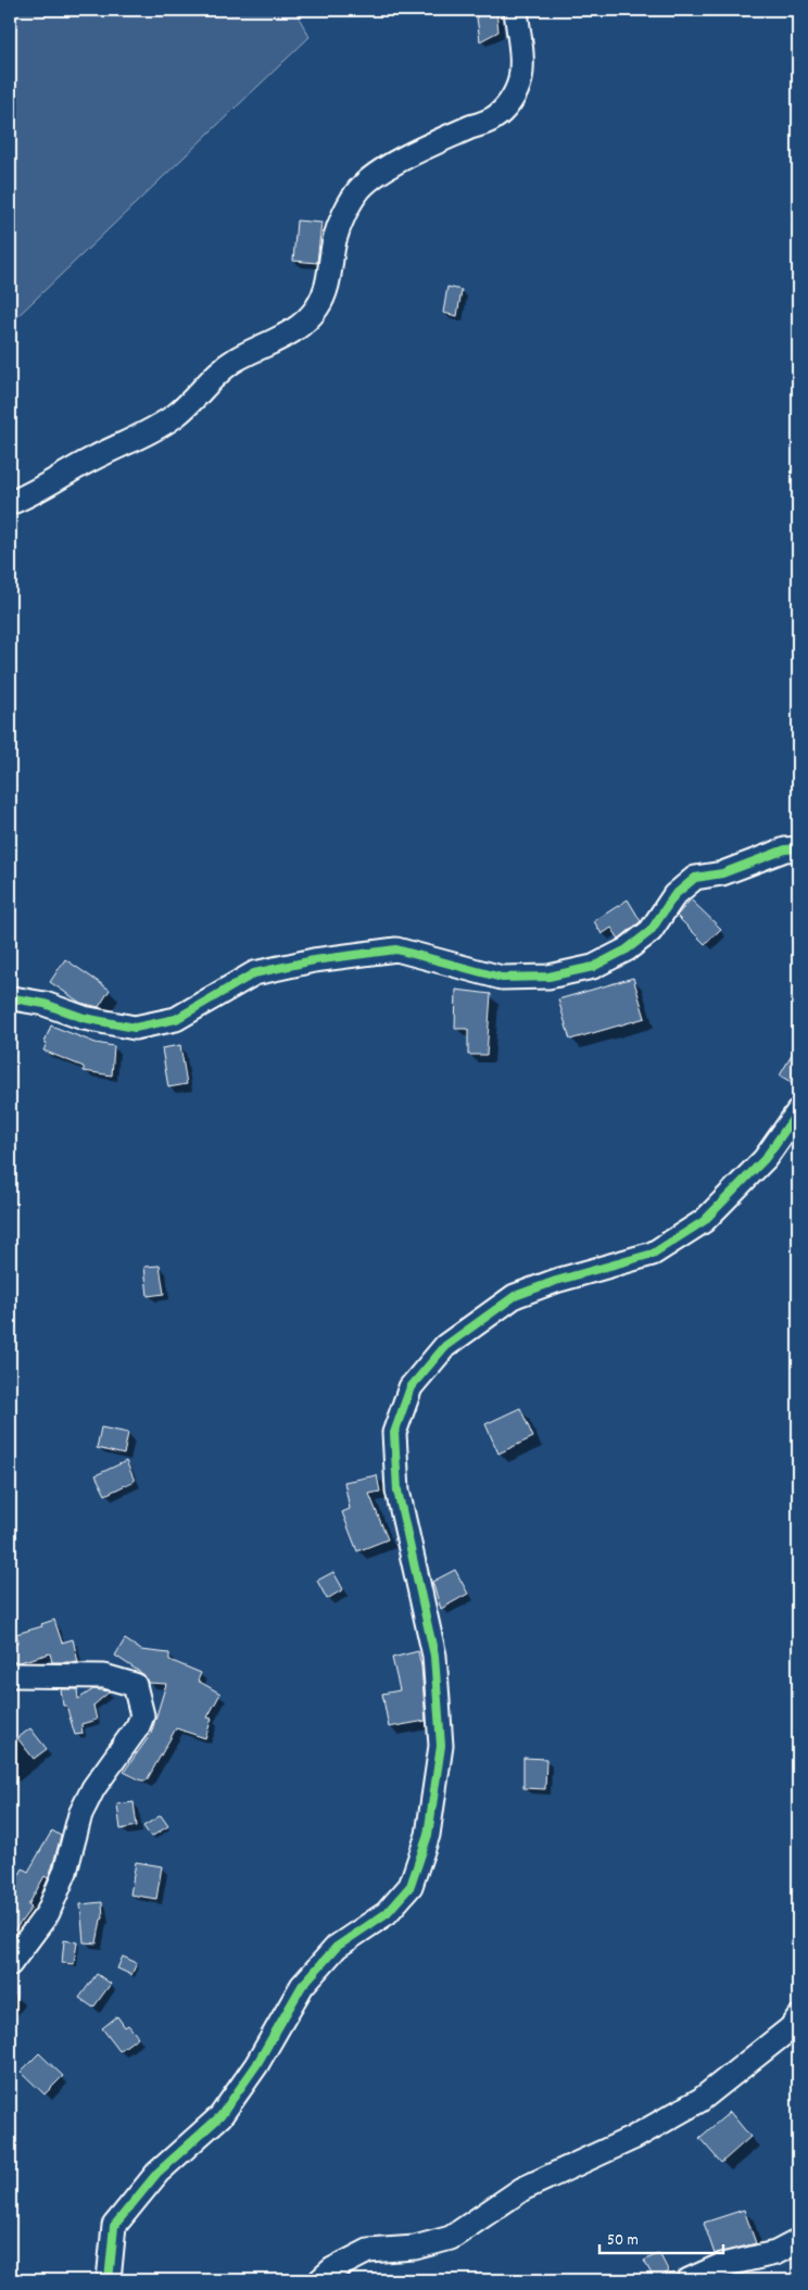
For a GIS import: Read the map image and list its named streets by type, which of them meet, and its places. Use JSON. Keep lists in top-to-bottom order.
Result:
{
  "scale_bar": "50 m"
}
